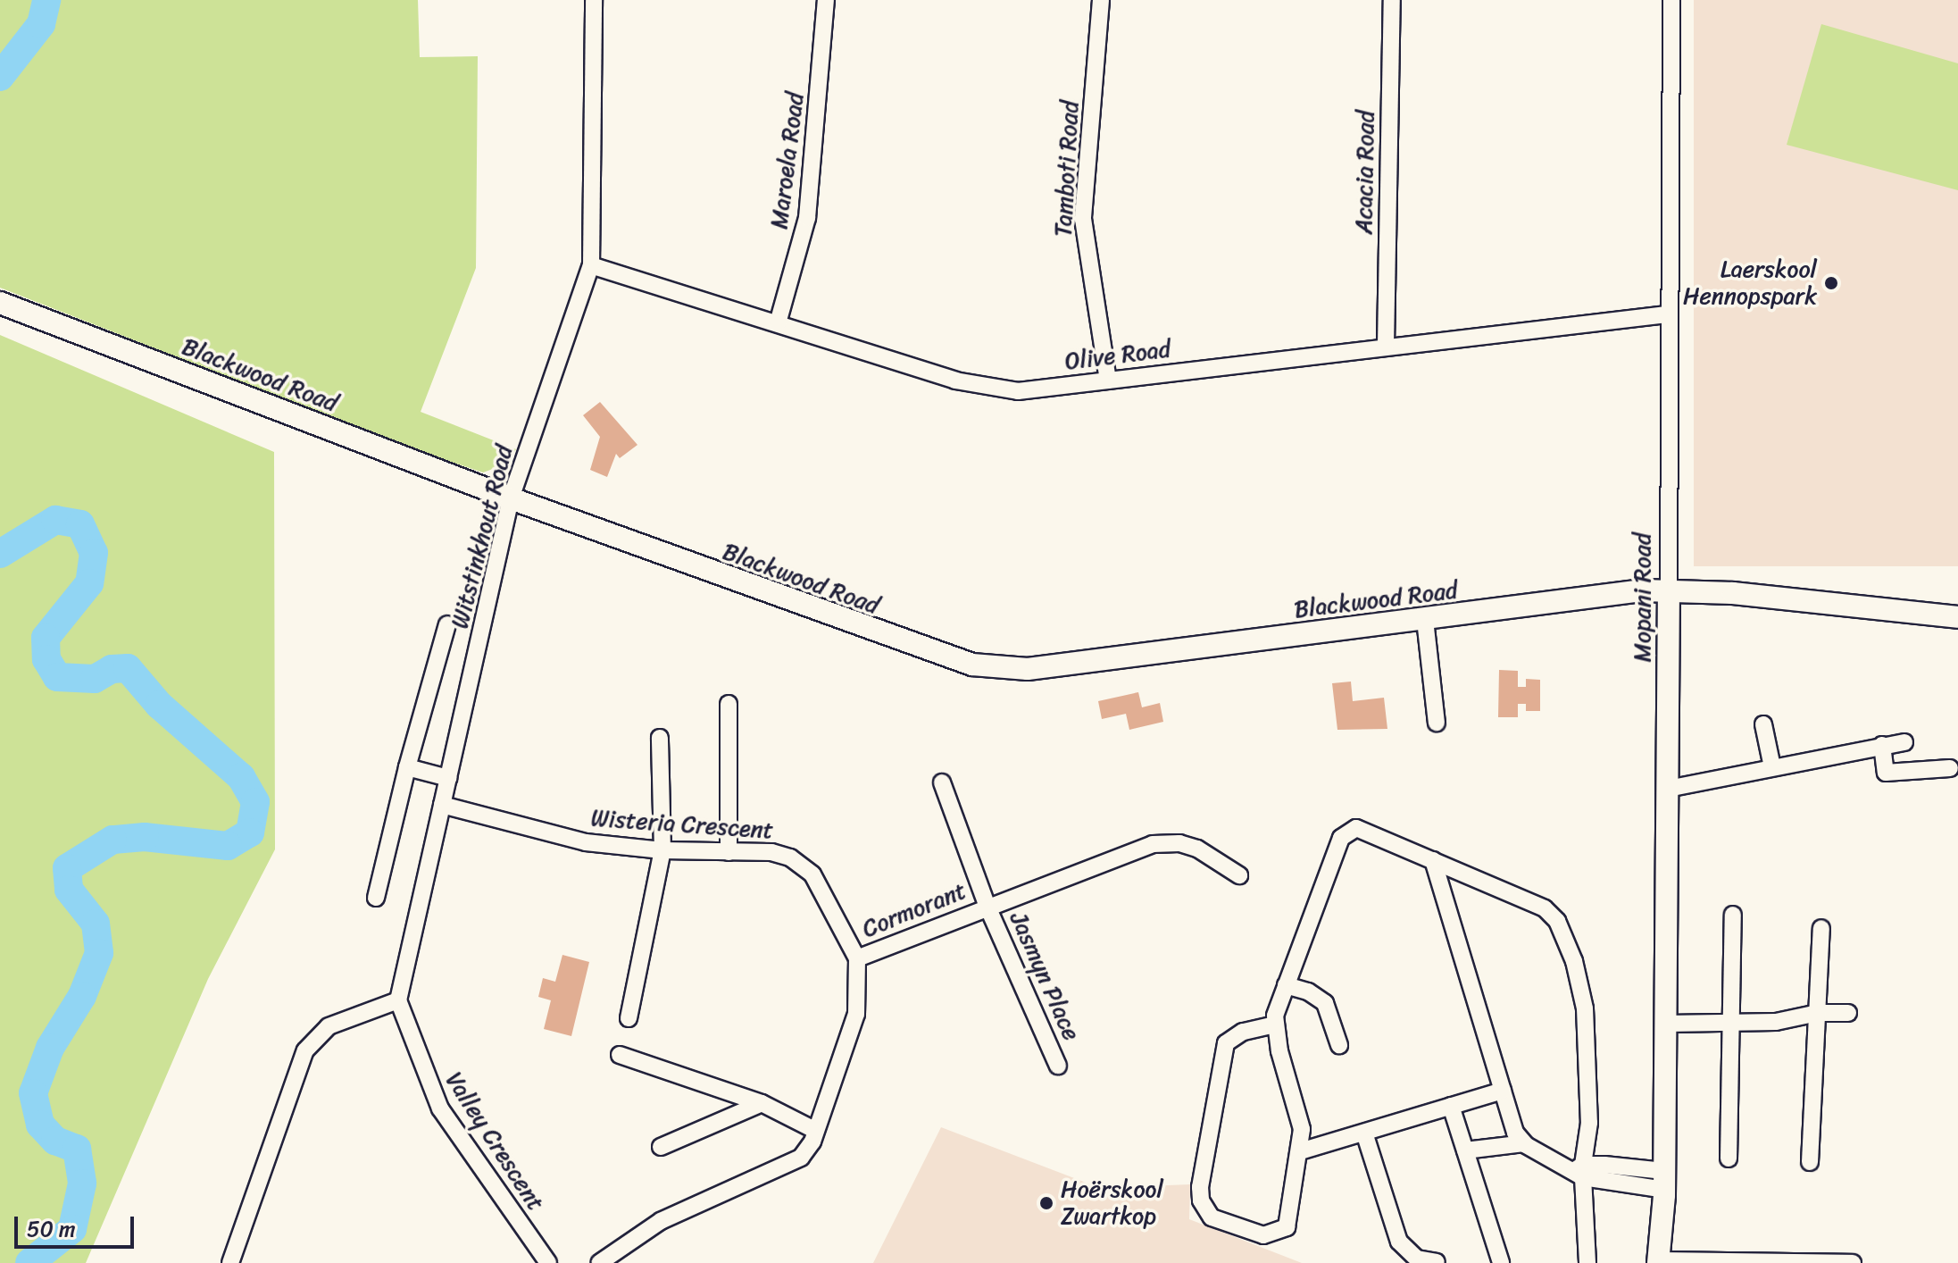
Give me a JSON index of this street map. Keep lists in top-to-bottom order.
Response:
{
  "streets": {
    "street": [
      "Maroela Road",
      "Tamboti Road",
      "Acacia Road",
      "Olive Road",
      "Blackwood Road",
      "Witstinkhout Road",
      "Mopani Road",
      "Wisteria Crescent",
      "Cormorant",
      "Jasmyn Place",
      "Valley Crescent"
    ]
  },
  "crossings": [
    ["Maroela Road", "Olive Road"],
    ["Tamboti Road", "Olive Road"],
    ["Acacia Road", "Olive Road"],
    ["Olive Road", "Witstinkhout Road"],
    ["Olive Road", "Mopani Road"],
    ["Blackwood Road", "Witstinkhout Road"],
    ["Blackwood Road", "Mopani Road"],
    ["Witstinkhout Road", "Wisteria Crescent"],
    ["Witstinkhout Road", "Valley Crescent"],
    ["Wisteria Crescent", "Cormorant"],
    ["Cormorant", "Jasmyn Place"]
  ],
  "places": ["Laerskool Hennopspark", "Hoërskool Zwartkop"],
  "scale_bar": "50 m"
}
